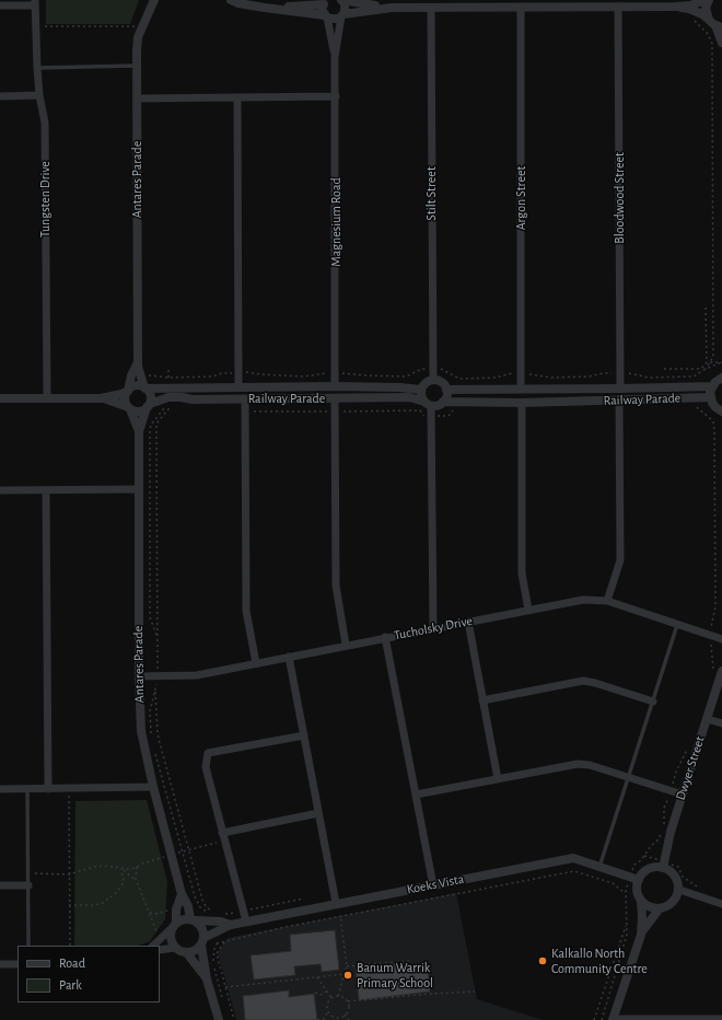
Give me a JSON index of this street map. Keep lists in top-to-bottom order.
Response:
{
  "streets": {
    "street": [
      "Antares Parade",
      "Stilt Street",
      "Argon Street",
      "Bloodwood Street",
      "Tungsten Drive",
      "Magnesium Road",
      "Railway Parade",
      "Tucholsky Drive",
      "Dwyer Street",
      "Koeks Vista"
    ]
  },
  "crossings": [
    ["Antares Parade", "Railway Parade"],
    ["Antares Parade", "Tucholsky Drive"],
    ["Antares Parade", "Koeks Vista"],
    ["Stilt Street", "Railway Parade"],
    ["Argon Street", "Railway Parade"],
    ["Bloodwood Street", "Railway Parade"],
    ["Magnesium Road", "Railway Parade"],
    ["Dwyer Street", "Koeks Vista"]
  ],
  "places": ["Kalkallo North Community Centre", "Banum Warrik Primary School"],
  "legend": ["Road", "Park"]
}
